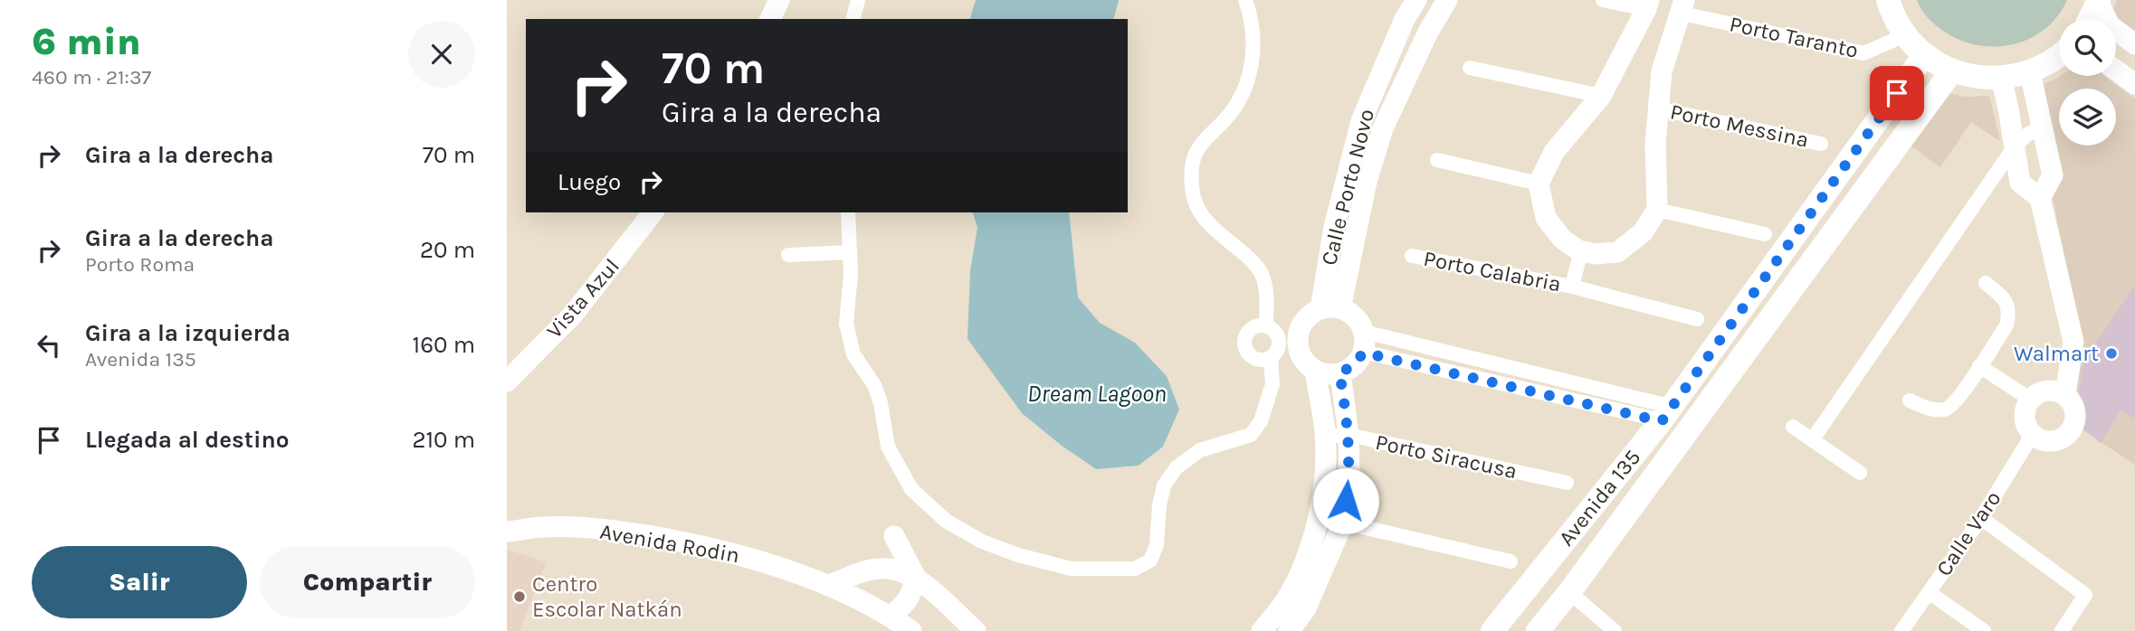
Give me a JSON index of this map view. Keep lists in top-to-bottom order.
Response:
{
  "streets": {
    "main road": ["Avenida 135"],
    "street": [
      "Porto Taranto",
      "Porto Messina",
      "Calle Porto Novo",
      "Porto Calabria",
      "Vista Azul",
      "Porto Siracusa",
      "Calle Varo",
      "Avenida Rodin"
    ]
  },
  "water": ["Dream Lagoon"],
  "places": ["Walmart", "Centro Escolar Natkán"],
  "page": {
    "heading": ["6 min", "460 m · 21:37"],
    "turn": ["70 m", "Gira a la derecha"],
    "list": [
      {
        "name": "Gira a la derecha",
        "value": "70 m"
      },
      {
        "name": "Gira a la derecha",
        "note": "Porto Roma",
        "value": "20 m"
      },
      {
        "name": "Gira a la izquierda",
        "note": "Avenida 135",
        "value": "160 m"
      },
      {
        "name": "Llegada al destino",
        "value": "210 m"
      }
    ],
    "then": "Luego",
    "buttons": ["Salir", "Compartir"]
  }
}
